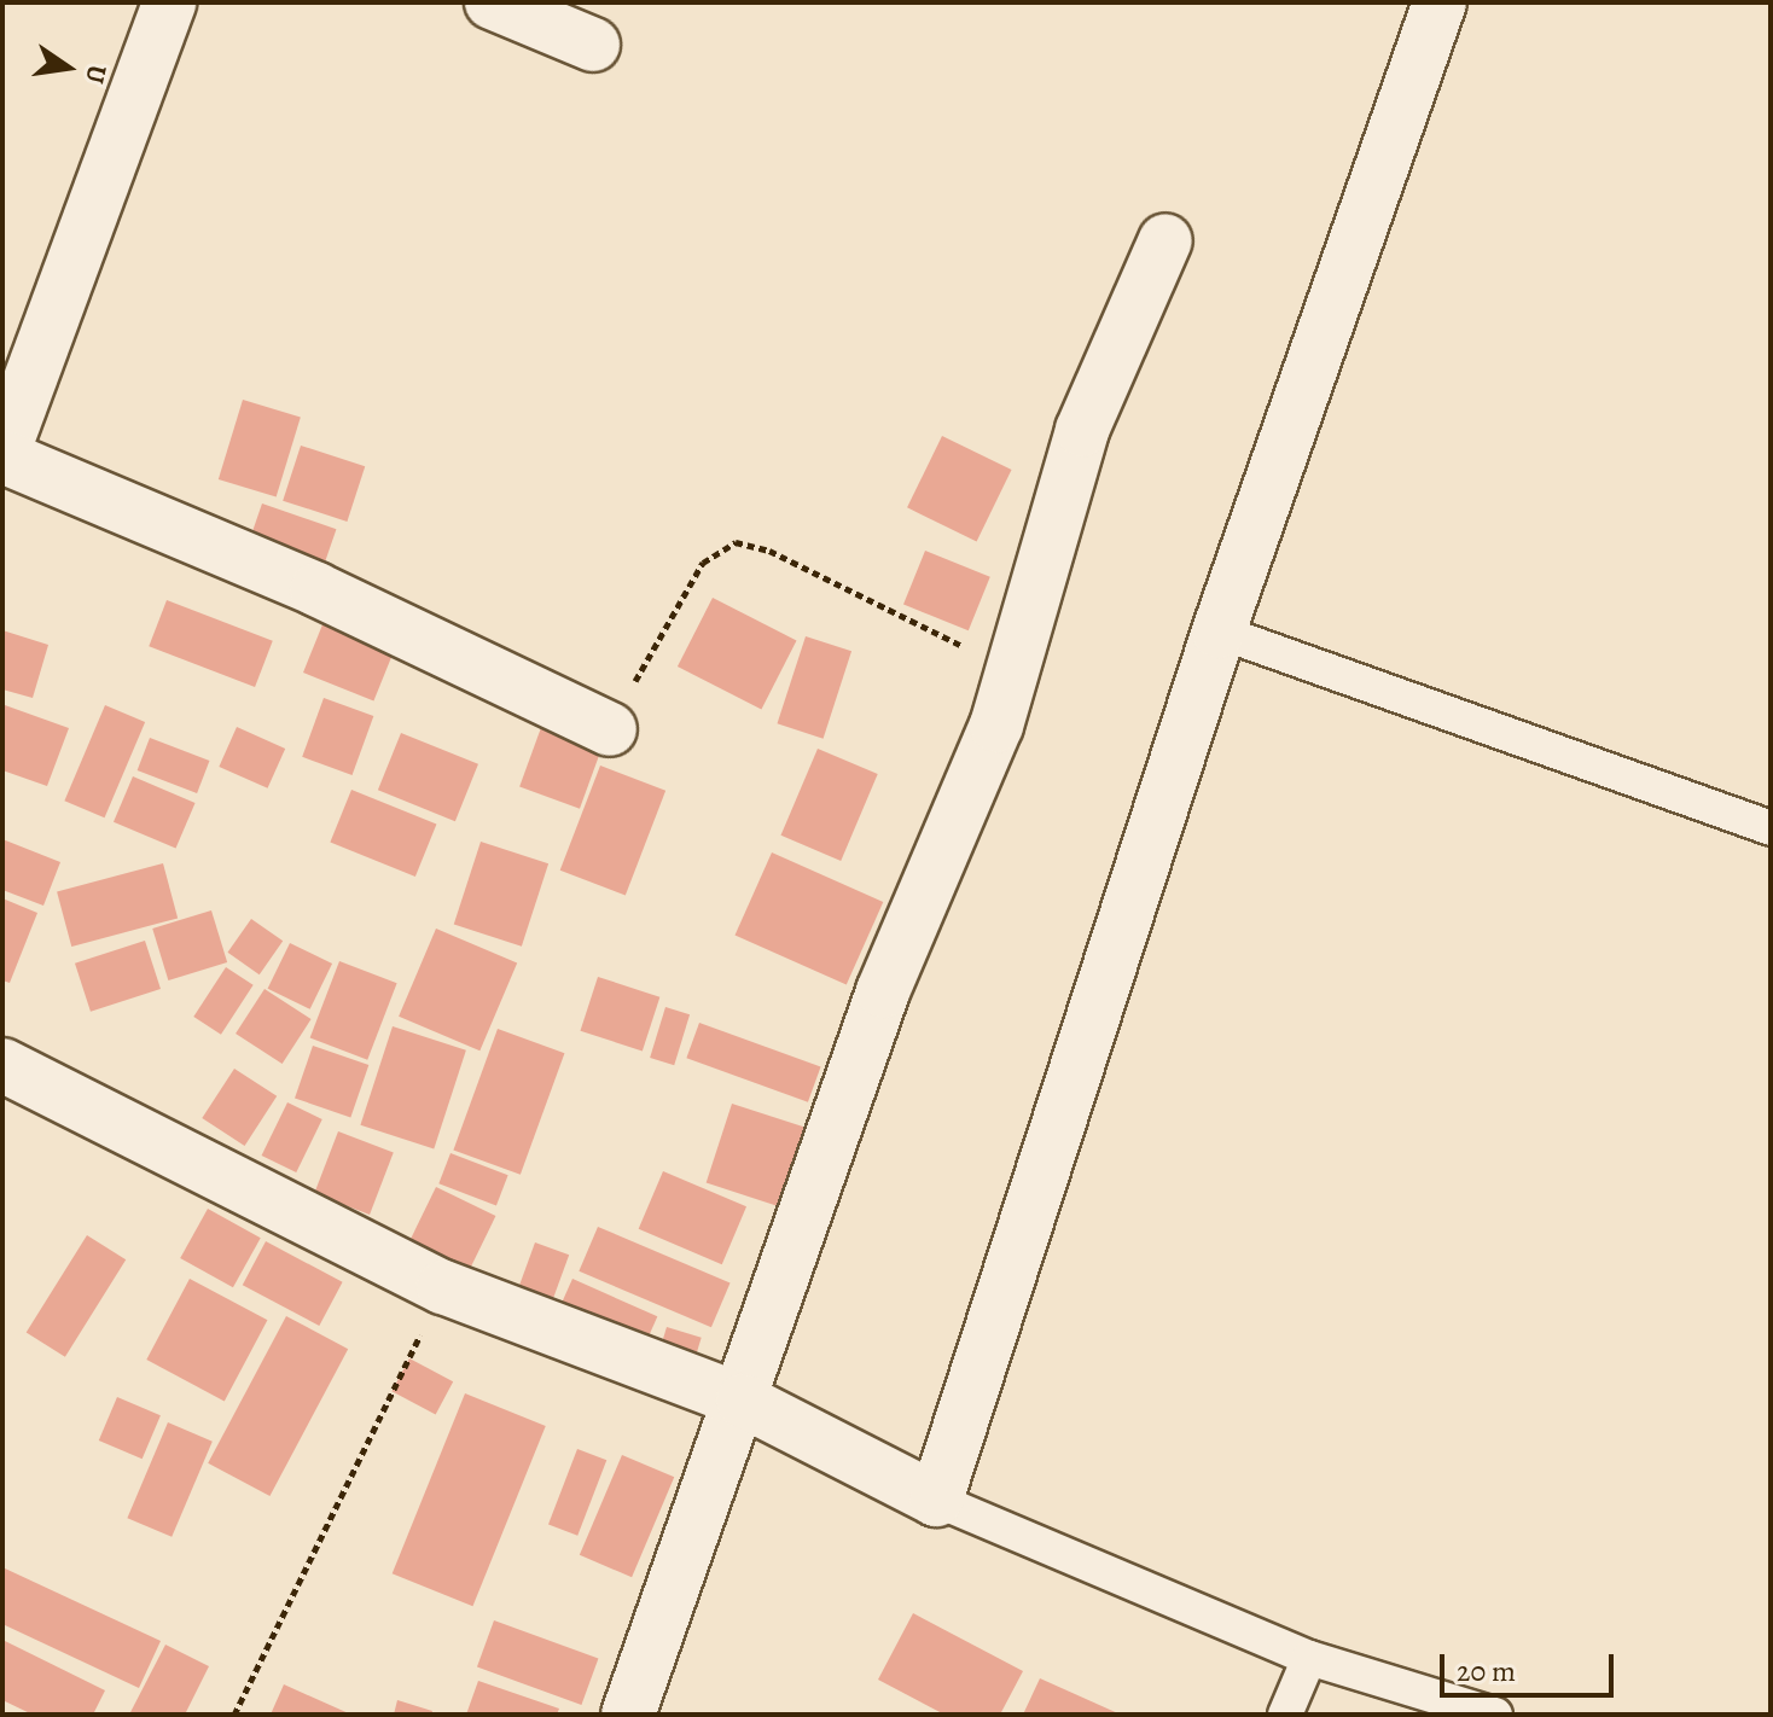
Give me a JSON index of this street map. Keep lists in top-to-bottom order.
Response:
{
  "scale_bar": "20 m",
  "north": "right"
}
